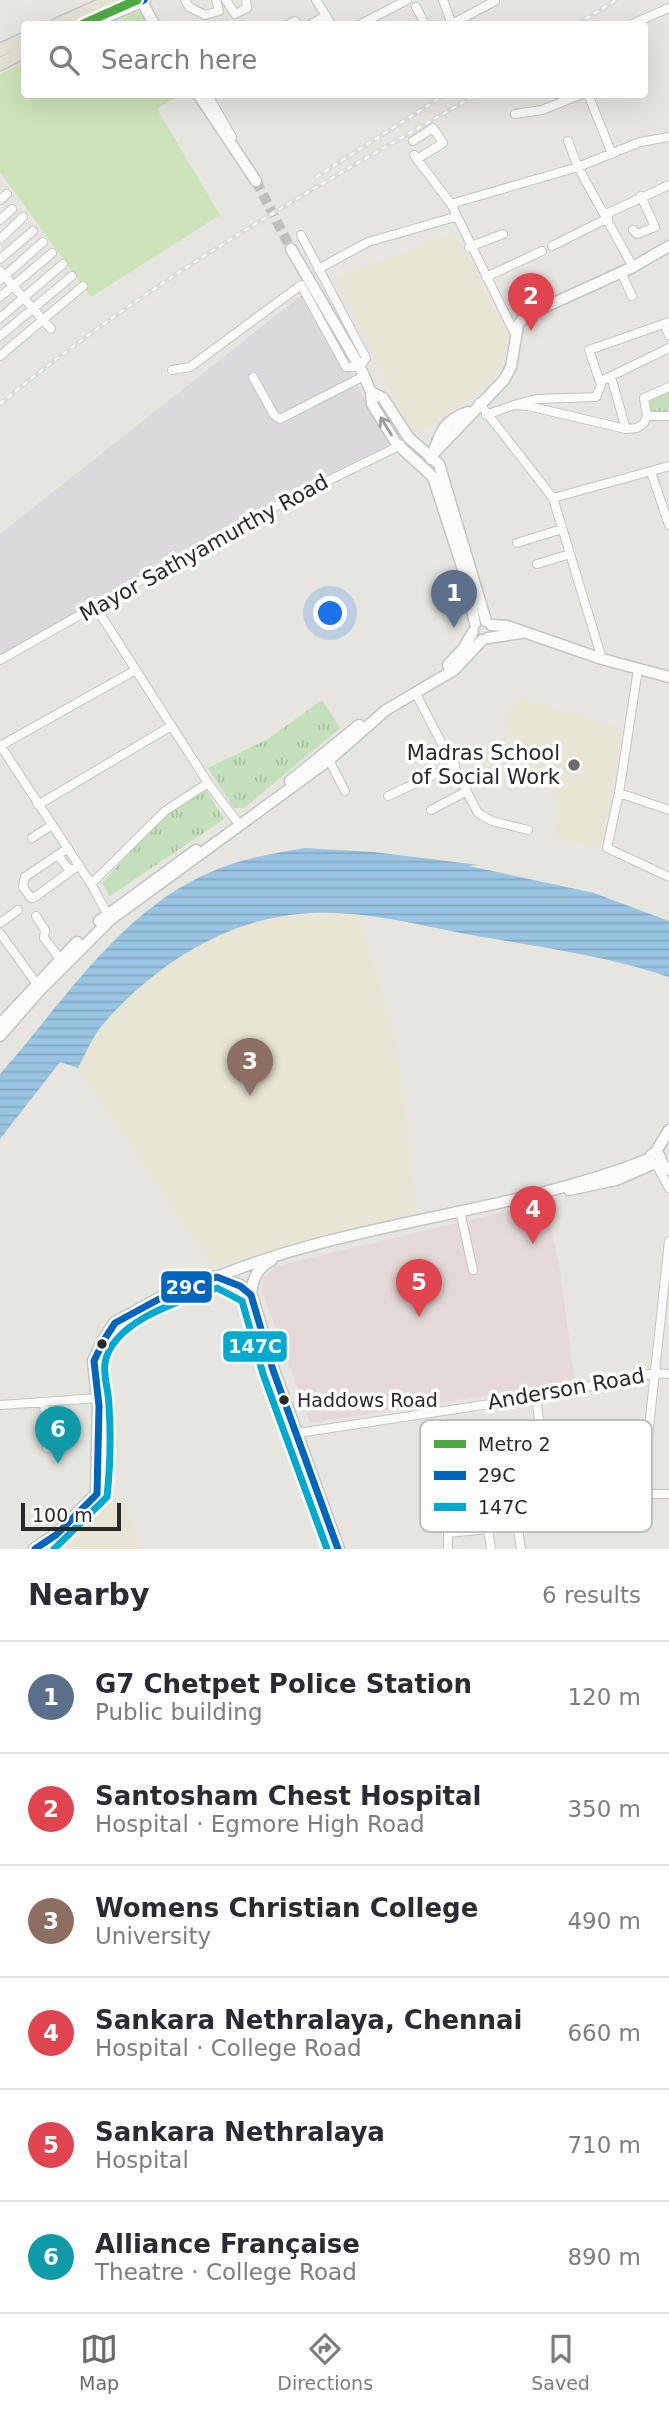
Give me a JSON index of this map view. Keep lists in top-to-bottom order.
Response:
{
  "streets": {
    "street": ["Mayor Sathyamurthy Road", "Anderson Road"]
  },
  "places": ["Madras School of Social Work", "Haddows Road"],
  "lines": ["metro line 2", "transit line 29C", "transit line 147C"],
  "legend": ["Metro 2", "29C", "147C"],
  "scale_bar": "100 m",
  "page": {
    "search": "Search here",
    "pins": [
      "2",
      "1",
      "3",
      "4",
      "5",
      "6"
    ],
    "scale": "100 m",
    "heading": ["Nearby", "6 results"],
    "list": [
      {
        "mark": "1",
        "name": "G7 Chetpet Police Station",
        "note": "Public building",
        "value": "120 m"
      },
      {
        "mark": "2",
        "name": "Santosham Chest Hospital",
        "note": "Hospital · Egmore High Road",
        "value": "350 m"
      },
      {
        "mark": "3",
        "name": "Womens Christian College",
        "note": "University",
        "value": "490 m"
      },
      {
        "mark": "4",
        "name": "Sankara Nethralaya, Chennai",
        "note": "Hospital · College Road",
        "value": "660 m"
      },
      {
        "mark": "5",
        "name": "Sankara Nethralaya",
        "note": "Hospital",
        "value": "710 m"
      },
      {
        "mark": "6",
        "name": "Alliance Française",
        "note": "Theatre · College Road",
        "value": "890 m"
      }
    ],
    "nav": ["Map", "Directions", "Saved"]
  }
}
